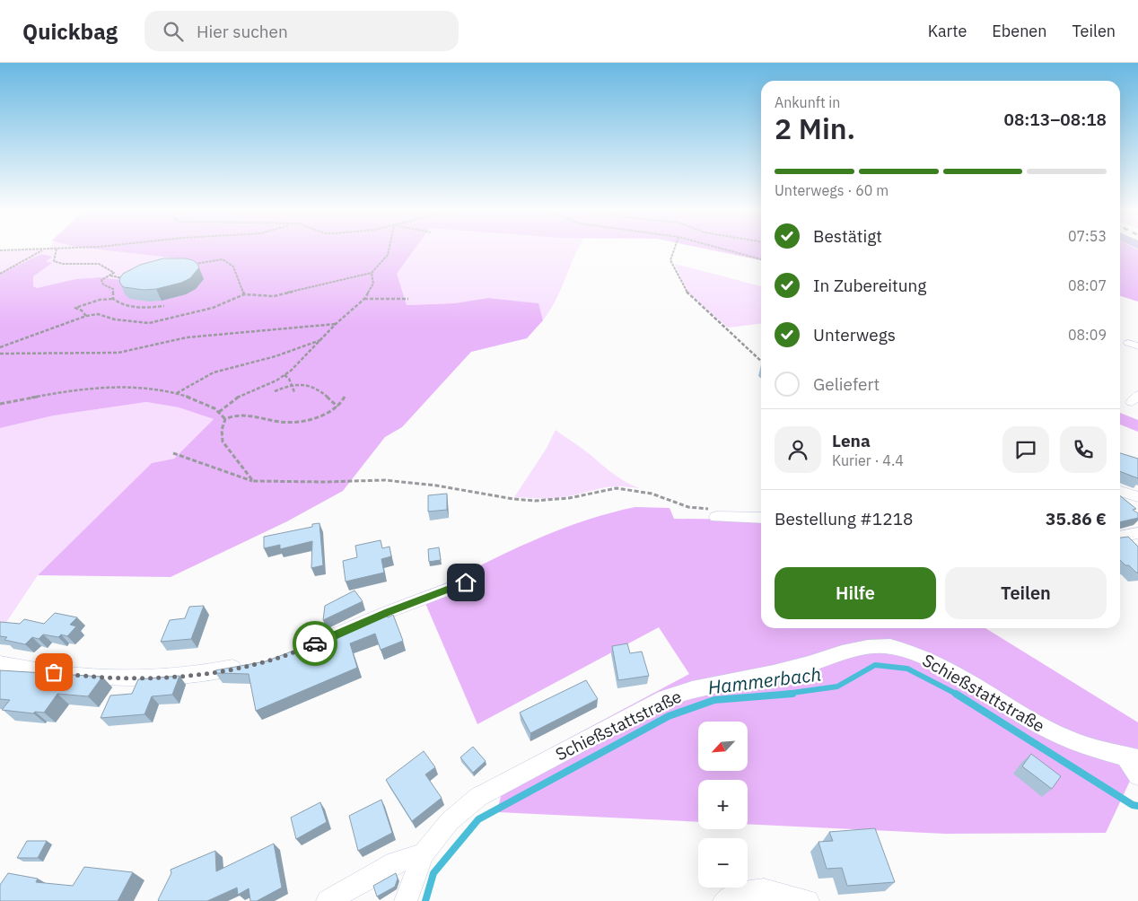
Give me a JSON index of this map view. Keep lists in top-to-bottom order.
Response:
{
  "streets": {
    "street": ["Schießstattstraße"]
  },
  "water": ["Hammerbach"],
  "north": "bottom left",
  "page": {
    "header": "Quickbag",
    "search": "Hier suchen",
    "nav": ["Karte", "Ebenen", "Teilen"],
    "heading": ["2 Min.", "Ankunft in", "08:13–08:18"],
    "panel": [
      "Lena",
      "Kurier · 4.4",
      "Bestellung #1218",
      "35.86 €"
    ],
    "bar": "Unterwegs · 60 m",
    "list": [
      ["Bestätigt", "07:53"],
      ["In Zubereitung", "08:07"],
      ["Unterwegs", "08:09"],
      "Geliefert"
    ],
    "buttons": ["Hilfe", "Teilen"],
    "map_buttons": ["+", "−"]
  }
}
